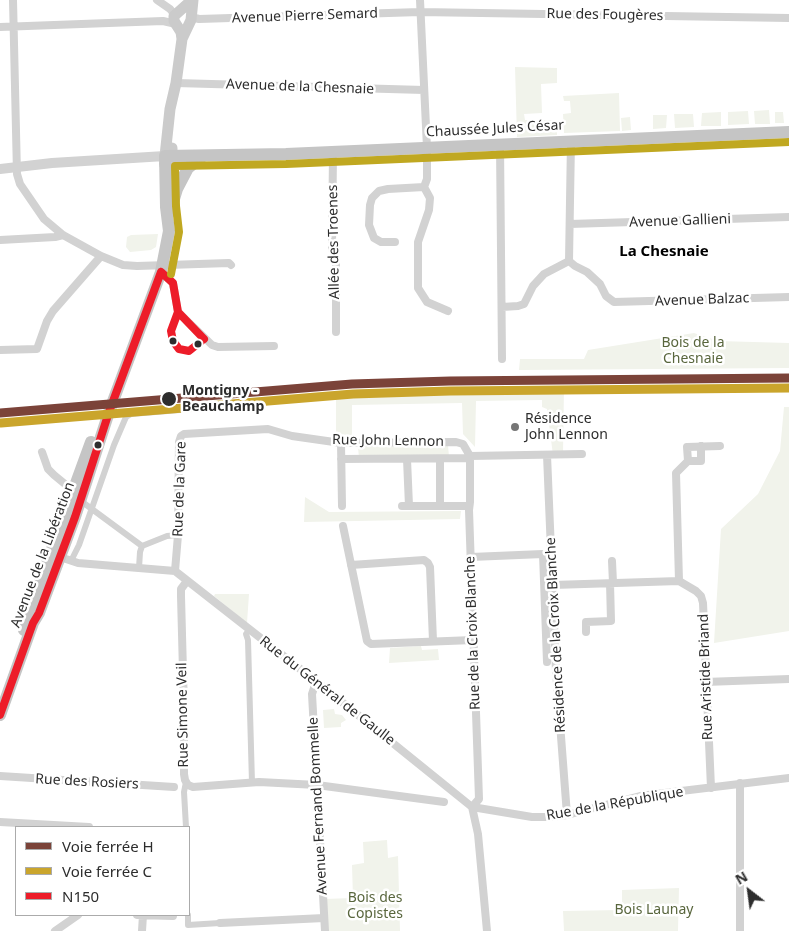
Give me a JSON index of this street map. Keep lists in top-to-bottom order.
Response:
{
  "streets": {
    "main road": ["Chaussée Jules César", "Avenue de la Libération"],
    "street": [
      "Rue des Fougères",
      "Avenue Pierre Semard",
      "Avenue de la Chesnaie",
      "Avenue Gallieni",
      "Allée des Troenes",
      "Avenue Balzac",
      "Rue John Lennon",
      "Rue de la Gare",
      "Rue de la Croix Blanche",
      "Résidence de la Croix Blanche",
      "Rue Aristide Briand",
      "Rue du Général de Gaulle",
      "Rue Simone Veil",
      "Rue des Rosiers",
      "Rue de la République",
      "Avenue Fernand Bommelle"
    ]
  },
  "crossings": [
    ["Rue des Fougères", "Avenue Pierre Semard"],
    ["Chaussée Jules César", "Allée des Troenes"],
    ["Rue John Lennon", "Rue de la Gare"],
    ["Rue John Lennon", "Rue de la Croix Blanche"],
    ["Rue de la Gare", "Rue du Général de Gaulle"],
    ["Rue de la Croix Blanche", "Rue du Général de Gaulle"],
    ["Rue de la Croix Blanche", "Rue de la République"],
    ["Résidence de la Croix Blanche", "Rue de la République"],
    ["Rue Aristide Briand", "Rue de la République"],
    ["Rue du Général de Gaulle", "Rue Simone Veil"],
    ["Rue du Général de Gaulle", "Rue de la République"],
    ["Rue du Général de Gaulle", "Avenue Fernand Bommelle"],
    ["Rue Simone Veil", "Avenue Fernand Bommelle"]
  ],
  "districts": ["La Chesnaie"],
  "parks": ["Bois de la Chesnaie", "Bois des Copistes", "Bois Launay"],
  "places": ["Montigny - Beauchamp", "Résidence John Lennon"],
  "lines": ["transit line N150", "rail line H", "rail line C"],
  "legend": ["Voie ferrée H", "Voie ferrée C", "N150"],
  "north": "top left"
}
